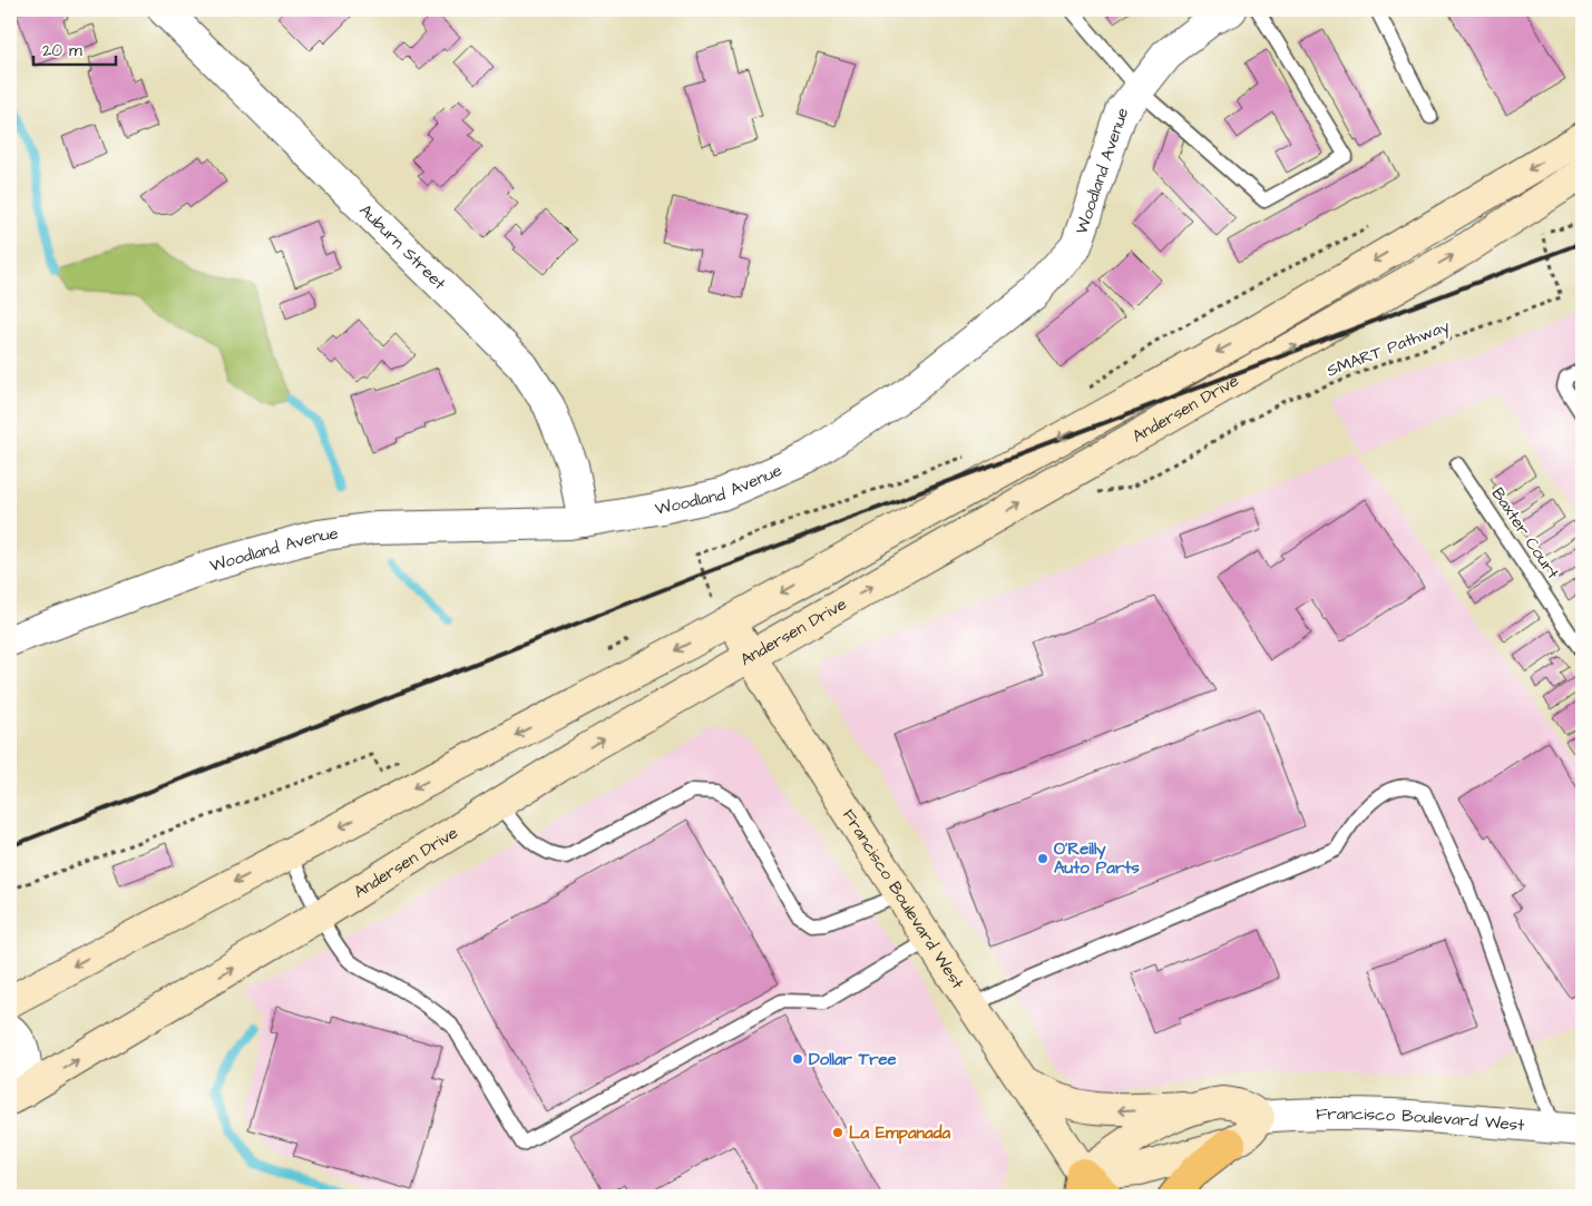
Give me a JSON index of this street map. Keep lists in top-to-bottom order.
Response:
{
  "streets": {
    "main road": ["Andersen Drive", "Francisco Boulevard West"],
    "street": ["Woodland Avenue", "Auburn Street"],
    "lane": ["Baxter Court"],
    "path": ["SMART Pathway"]
  },
  "crossings": [
    ["Woodland Avenue", "Auburn Street"],
    ["Andersen Drive", "Francisco Boulevard West"]
  ],
  "places": ["O'Reilly Auto Parts", "Dollar Tree", "La Empanada"],
  "scale_bar": "20 m"
}
